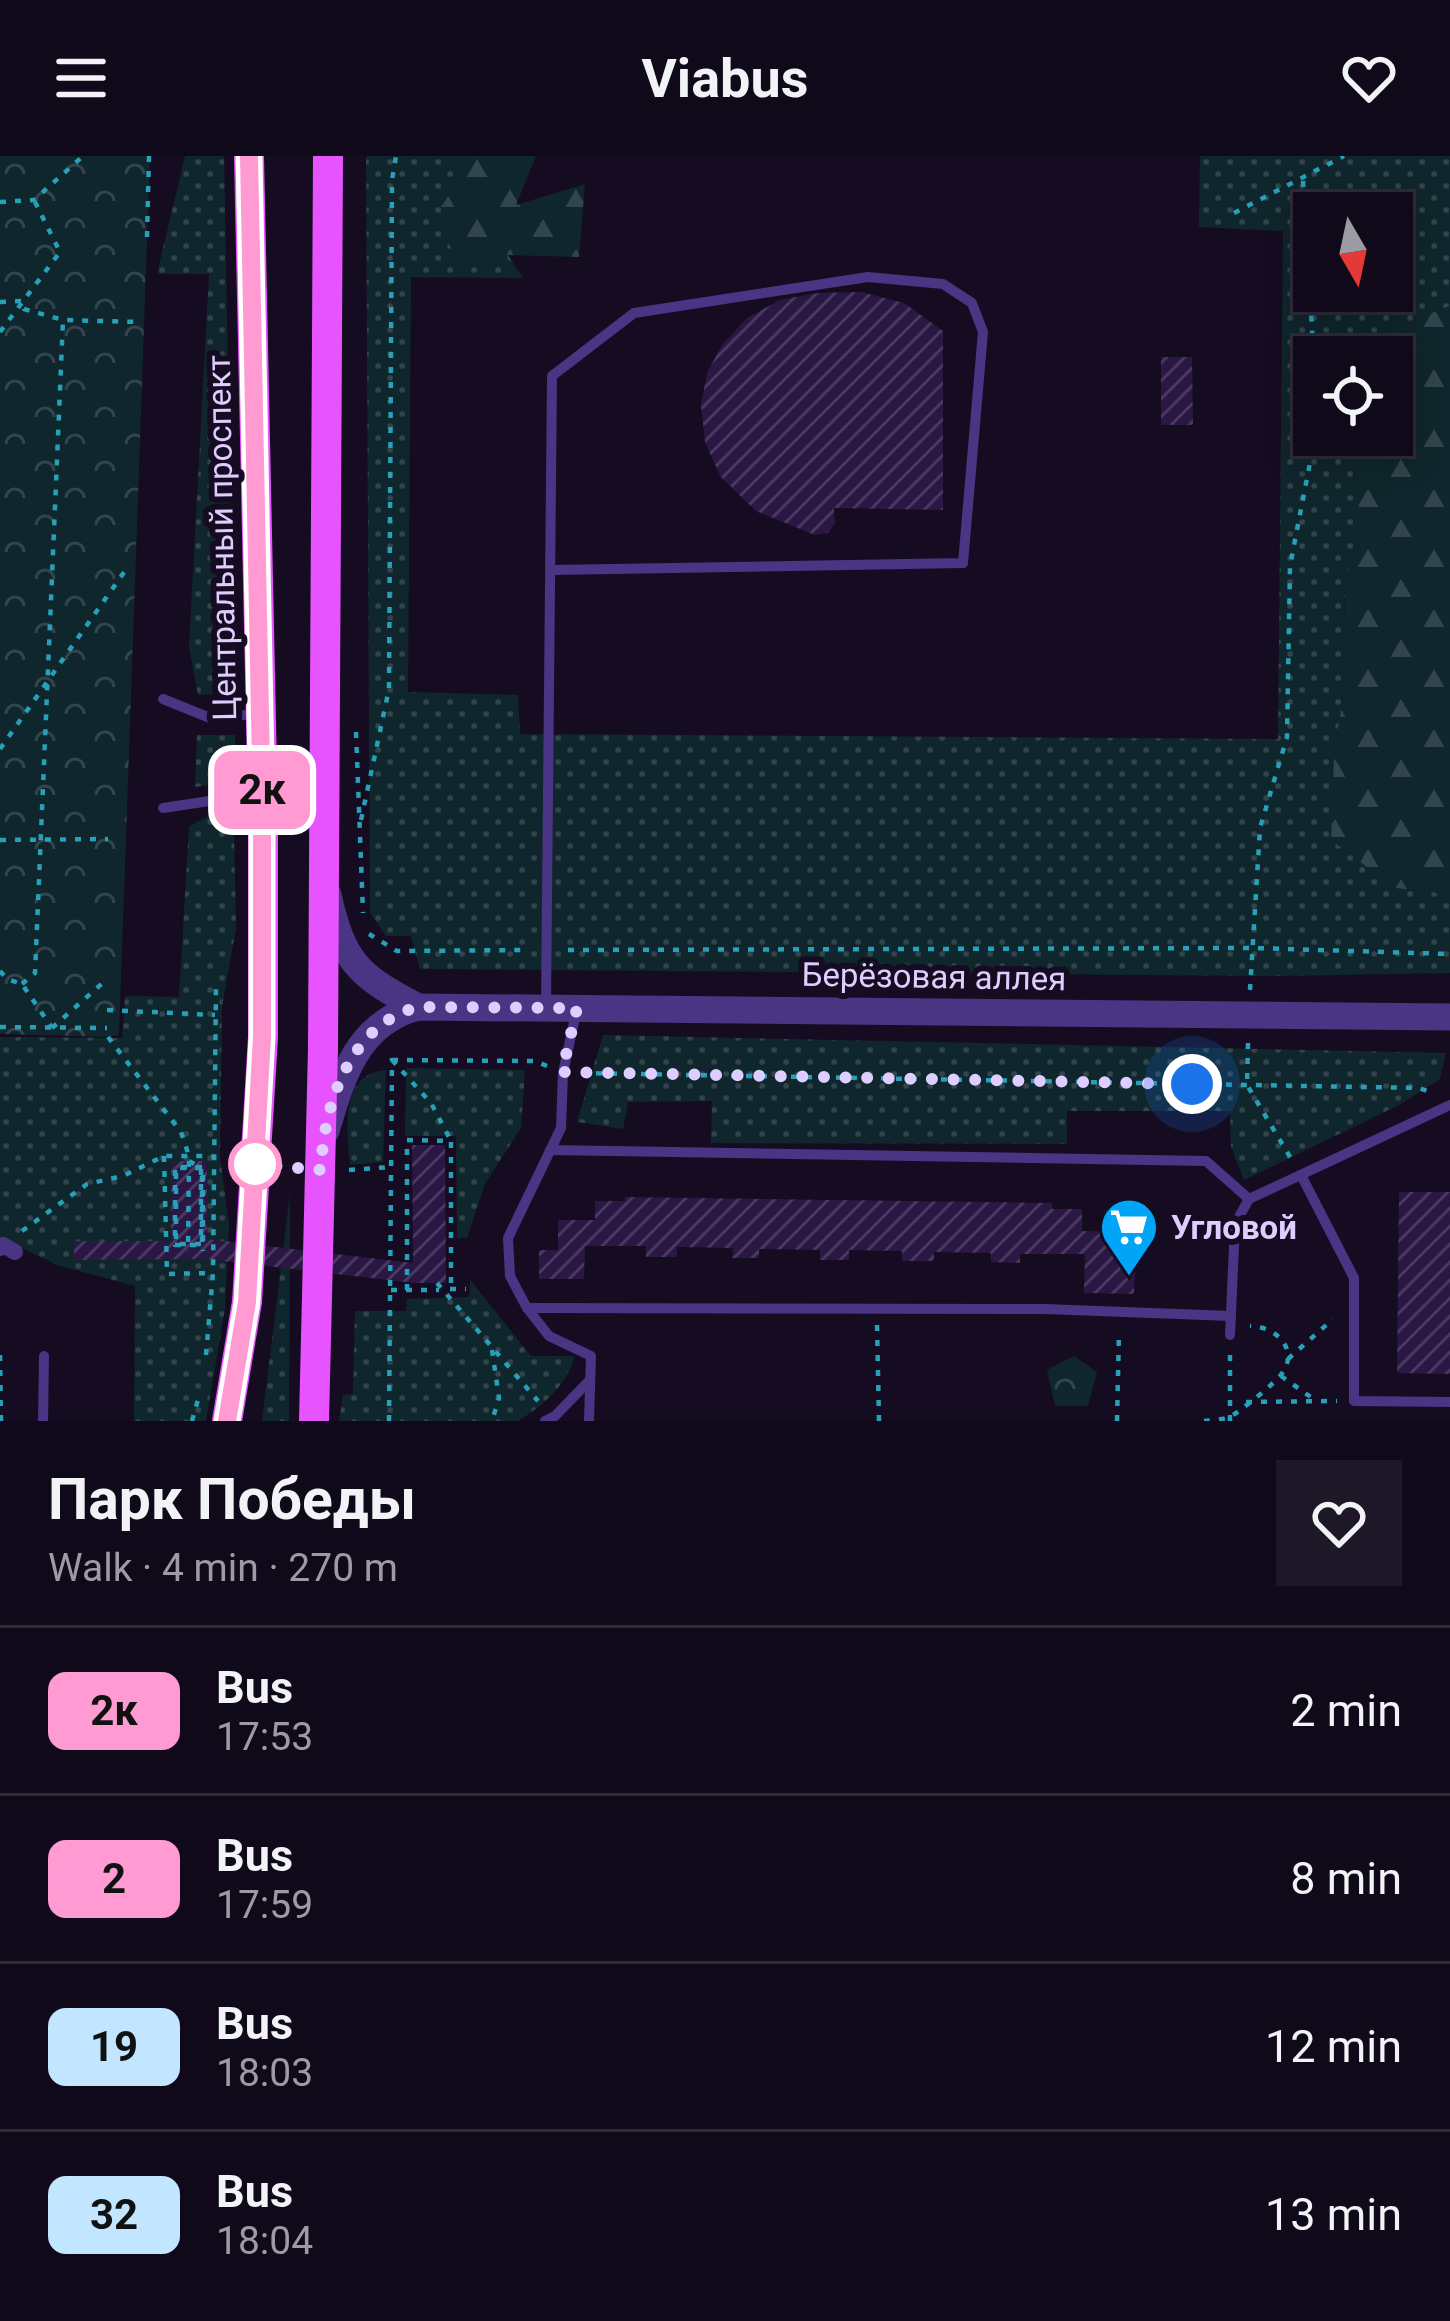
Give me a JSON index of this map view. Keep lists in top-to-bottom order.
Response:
{
  "streets": {
    "main road": ["Центральный проспект"],
    "street": ["Берёзовая аллея"]
  },
  "places": {
    "supermarket": ["Угловой"]
  },
  "lines": ["bus line 2к"],
  "north": "bottom",
  "page": {
    "header": "Viabus",
    "on_map": "2к",
    "heading": ["Парк Победы", "Walk · 4 min · 270 m"],
    "list": [
      {
        "mark": "2к",
        "name": "Bus",
        "note": "17:53",
        "value": "2 min"
      },
      {
        "mark": "2",
        "name": "Bus",
        "note": "17:59",
        "value": "8 min"
      },
      {
        "mark": "19",
        "name": "Bus",
        "note": "18:03",
        "value": "12 min"
      },
      {
        "mark": "32",
        "name": "Bus",
        "note": "18:04",
        "value": "13 min"
      }
    ]
  }
}
